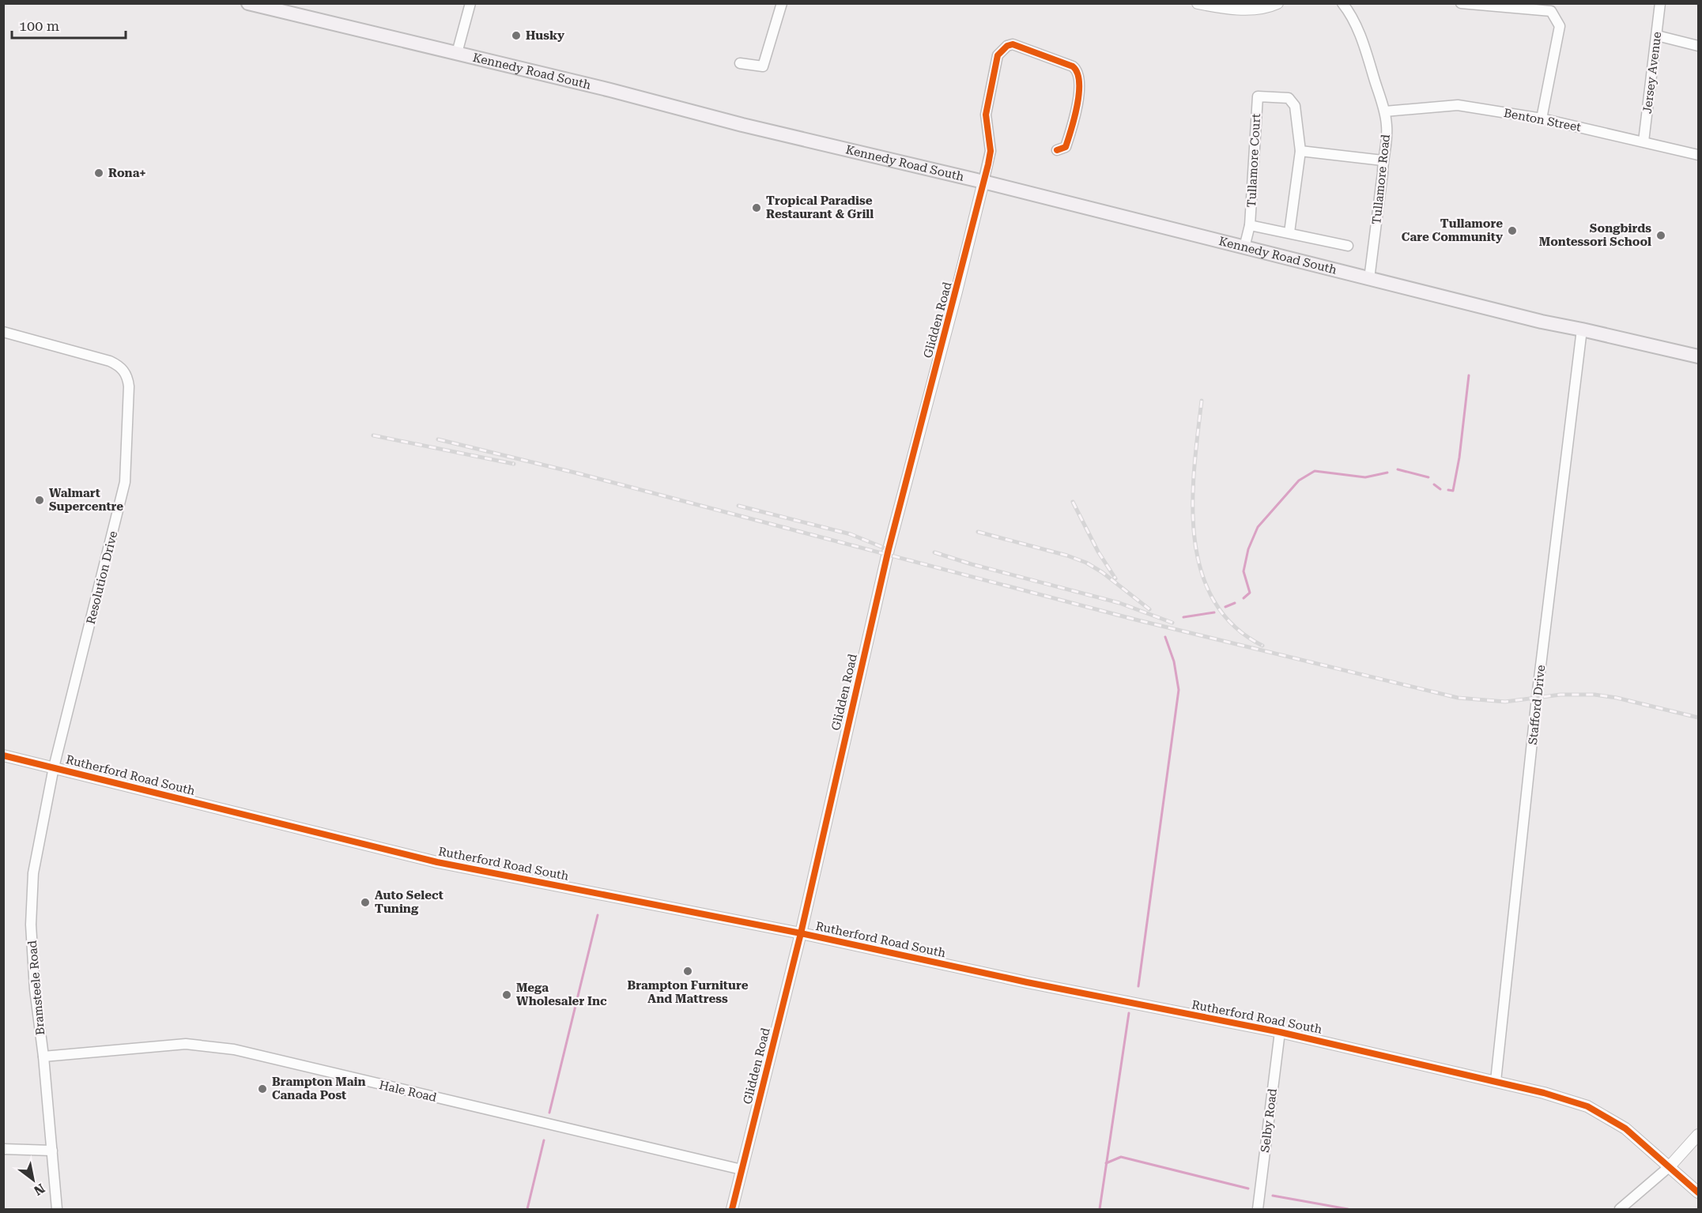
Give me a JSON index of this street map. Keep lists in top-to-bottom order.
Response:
{
  "streets": {
    "main road": ["Kennedy Road South"],
    "street": [
      "Jersey Avenue",
      "Benton Street",
      "Tullamore Court",
      "Tullamore Road",
      "Glidden Road",
      "Resolution Drive",
      "Stafford Drive",
      "Rutherford Road South",
      "Bramsteele Road",
      "Hale Road",
      "Selby Road"
    ]
  },
  "crossings": [
    ["Kennedy Road South", "Tullamore Court"],
    ["Kennedy Road South", "Tullamore Road"],
    ["Kennedy Road South", "Glidden Road"],
    ["Kennedy Road South", "Stafford Drive"],
    ["Jersey Avenue", "Benton Street"],
    ["Benton Street", "Tullamore Road"],
    ["Glidden Road", "Rutherford Road South"],
    ["Glidden Road", "Hale Road"],
    ["Resolution Drive", "Rutherford Road South"],
    ["Resolution Drive", "Bramsteele Road"],
    ["Stafford Drive", "Rutherford Road South"],
    ["Rutherford Road South", "Bramsteele Road"],
    ["Rutherford Road South", "Selby Road"],
    ["Bramsteele Road", "Hale Road"]
  ],
  "places": [
    "Husky",
    "Rona+",
    "Tropical Paradise Restaurant & Grill",
    "Tullamore Care Community",
    "Songbirds Montessori School",
    "Walmart Supercentre",
    "Auto Select Tuning",
    "Brampton Furniture And Mattress",
    "Mega Wholesaler Inc",
    "Brampton Main Canada Post"
  ],
  "scale_bar": "100 m",
  "north": "bottom right"
}
